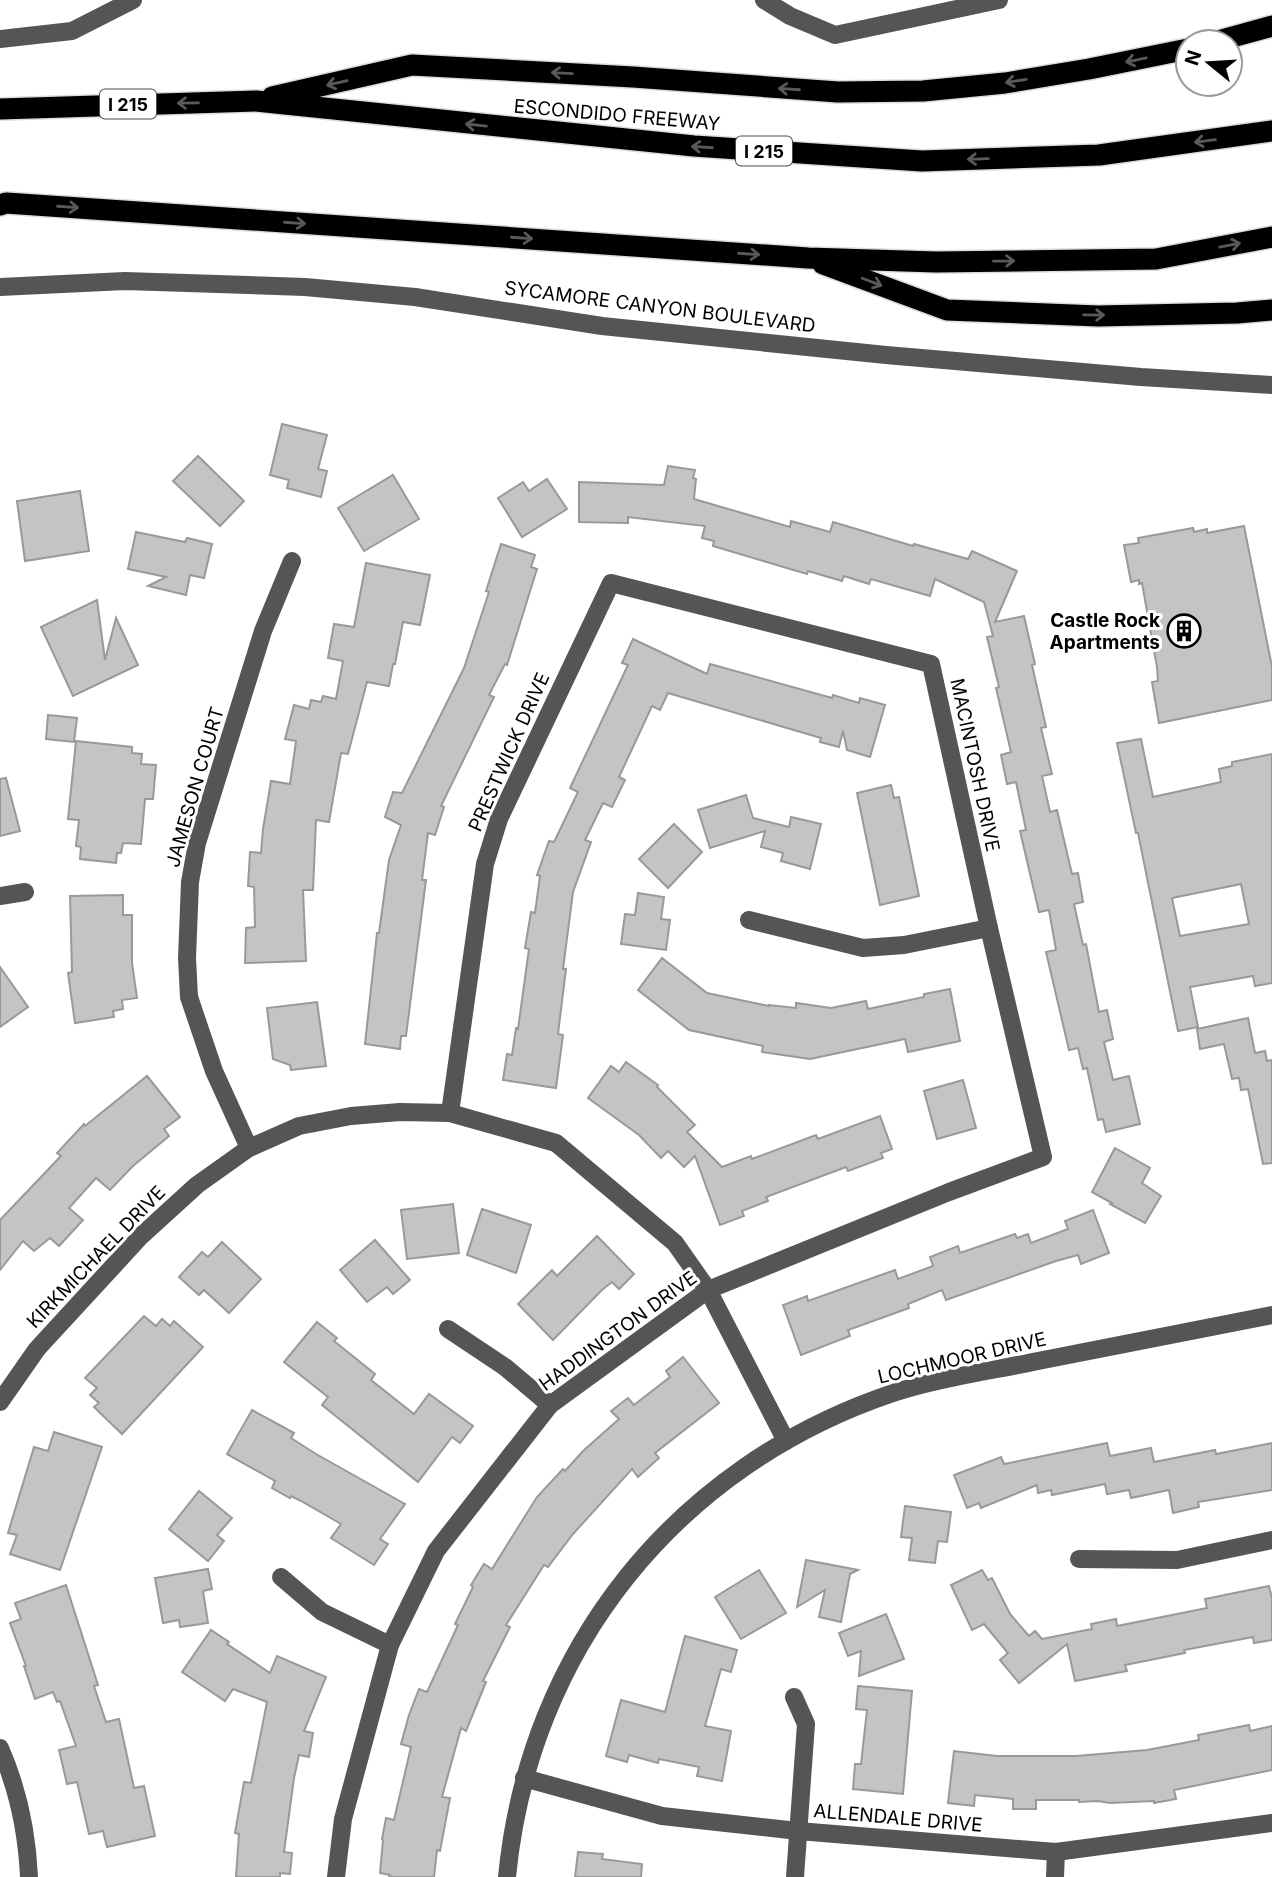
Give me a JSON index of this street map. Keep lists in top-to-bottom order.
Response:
{
  "streets": {
    "highway": ["I 215", "ESCONDIDO FREEWAY"],
    "street": [
      "SYCAMORE CANYON BOULEVARD",
      "PRESTWICK DRIVE",
      "MACINTOSH DRIVE",
      "JAMESON COURT",
      "KIRKMICHAEL DRIVE",
      "HADDINGTON DRIVE",
      "LOCHMOOR DRIVE",
      "ALLENDALE DRIVE"
    ]
  },
  "crossings": [
    ["PRESTWICK DRIVE", "MACINTOSH DRIVE"],
    ["PRESTWICK DRIVE", "KIRKMICHAEL DRIVE"],
    ["MACINTOSH DRIVE", "HADDINGTON DRIVE"],
    ["JAMESON COURT", "KIRKMICHAEL DRIVE"],
    ["KIRKMICHAEL DRIVE", "HADDINGTON DRIVE"],
    ["KIRKMICHAEL DRIVE", "LOCHMOOR DRIVE"],
    ["LOCHMOOR DRIVE", "ALLENDALE DRIVE"]
  ],
  "places": {
    "building": ["Castle Rock Apartments"]
  },
  "north": "left"
}
